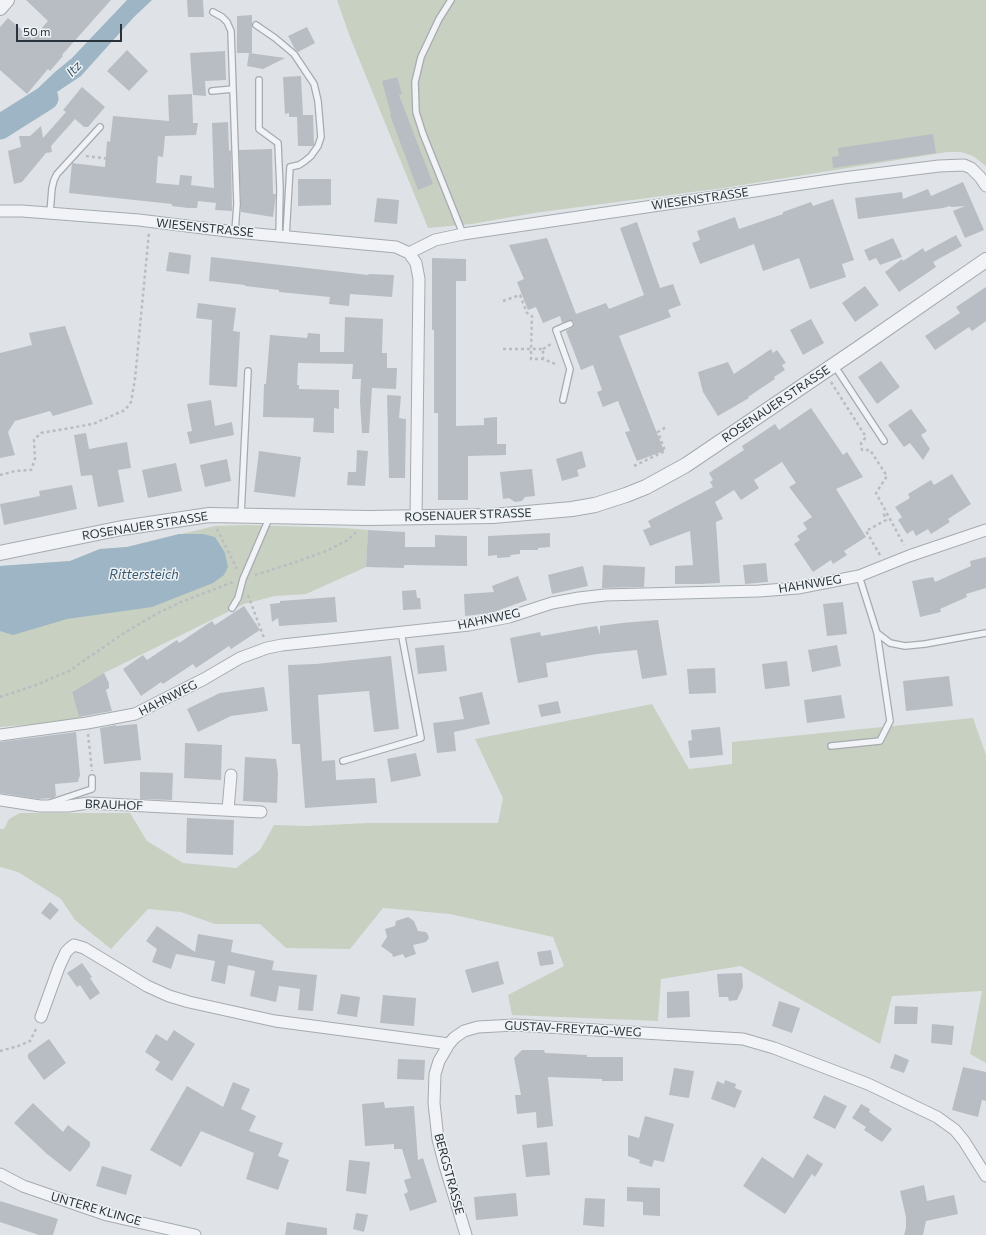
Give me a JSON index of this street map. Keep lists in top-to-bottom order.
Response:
{
  "streets": {
    "street": [
      "WIESENSTRASSE",
      "ROSENAUER STRASSE",
      "HAHNWEG",
      "BRAUHOF",
      "GUSTAV-FREYTAG-WEG",
      "BERGSTRASSE",
      "UNTERE KLINGE"
    ]
  },
  "crossings": [
    ["GUSTAV-FREYTAG-WEG", "BERGSTRASSE"]
  ],
  "water": ["Itz", "Rittersteich"],
  "scale_bar": "50 m"
}
